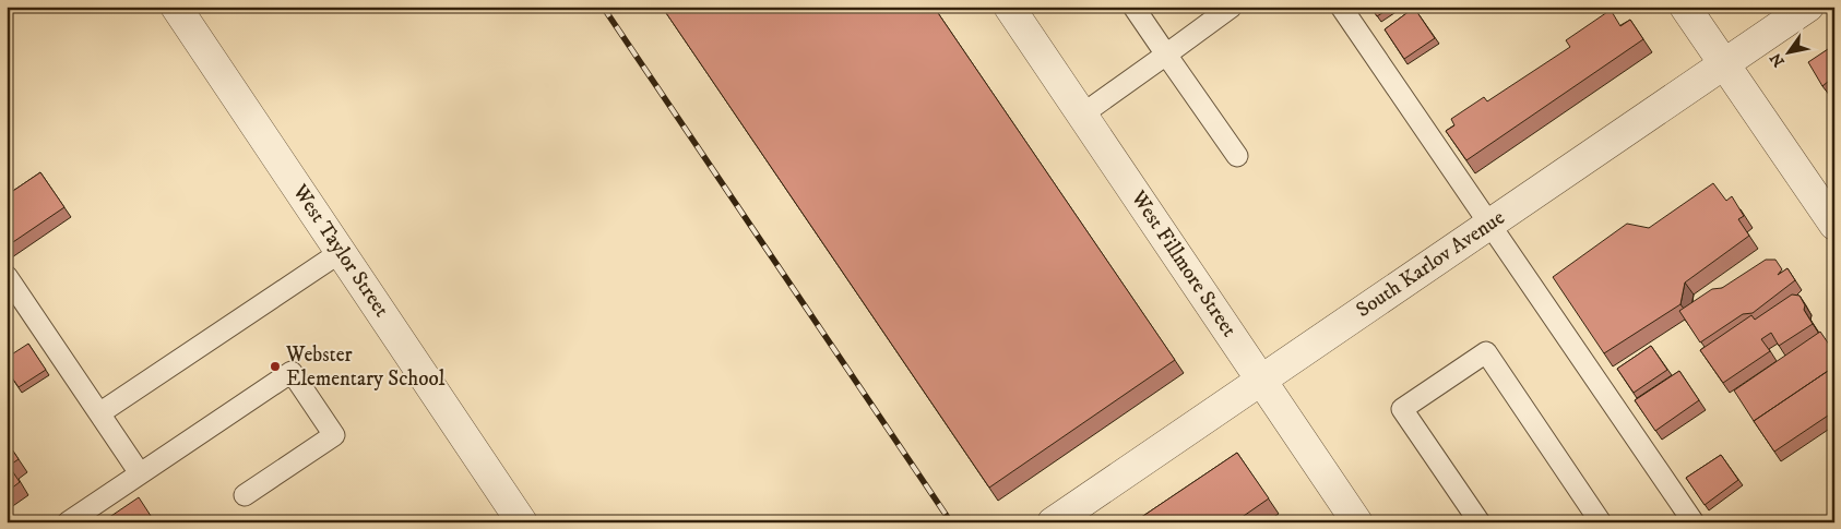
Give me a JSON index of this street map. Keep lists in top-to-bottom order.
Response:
{
  "streets": {
    "street": ["West Taylor Street", "West Fillmore Street", "South Karlov Avenue"]
  },
  "crossings": [
    ["West Fillmore Street", "South Karlov Avenue"]
  ],
  "places": ["Webster Elementary School"],
  "north": "bottom left"
}
